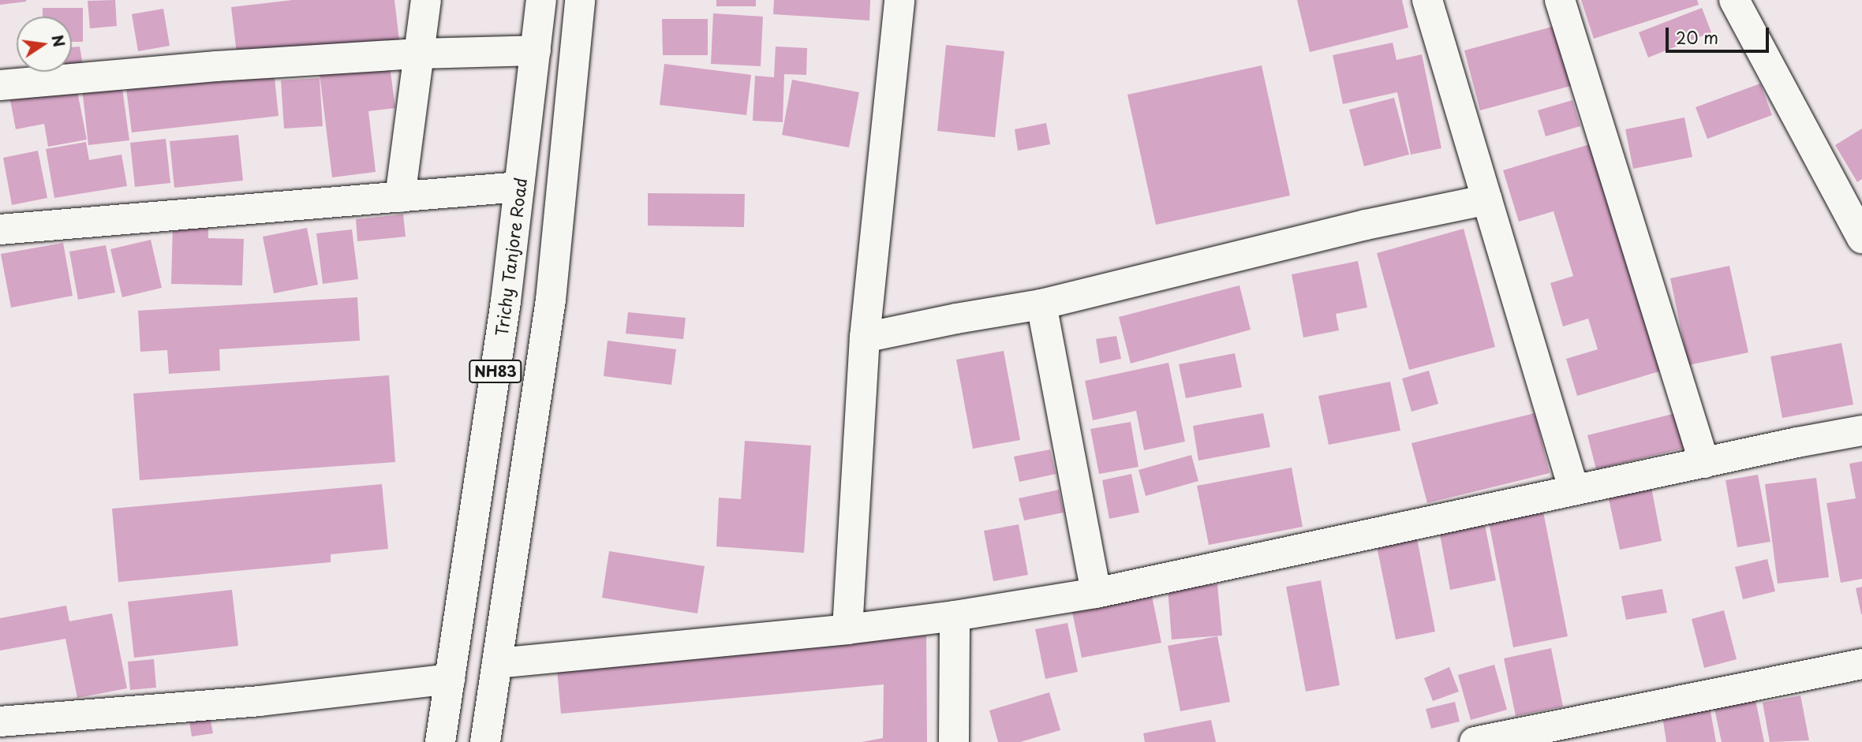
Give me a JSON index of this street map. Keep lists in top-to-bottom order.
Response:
{
  "streets": {
    "main road": ["Trichy Tanjore Road", "NH83"]
  },
  "scale_bar": "20 m",
  "north": "right"
}
